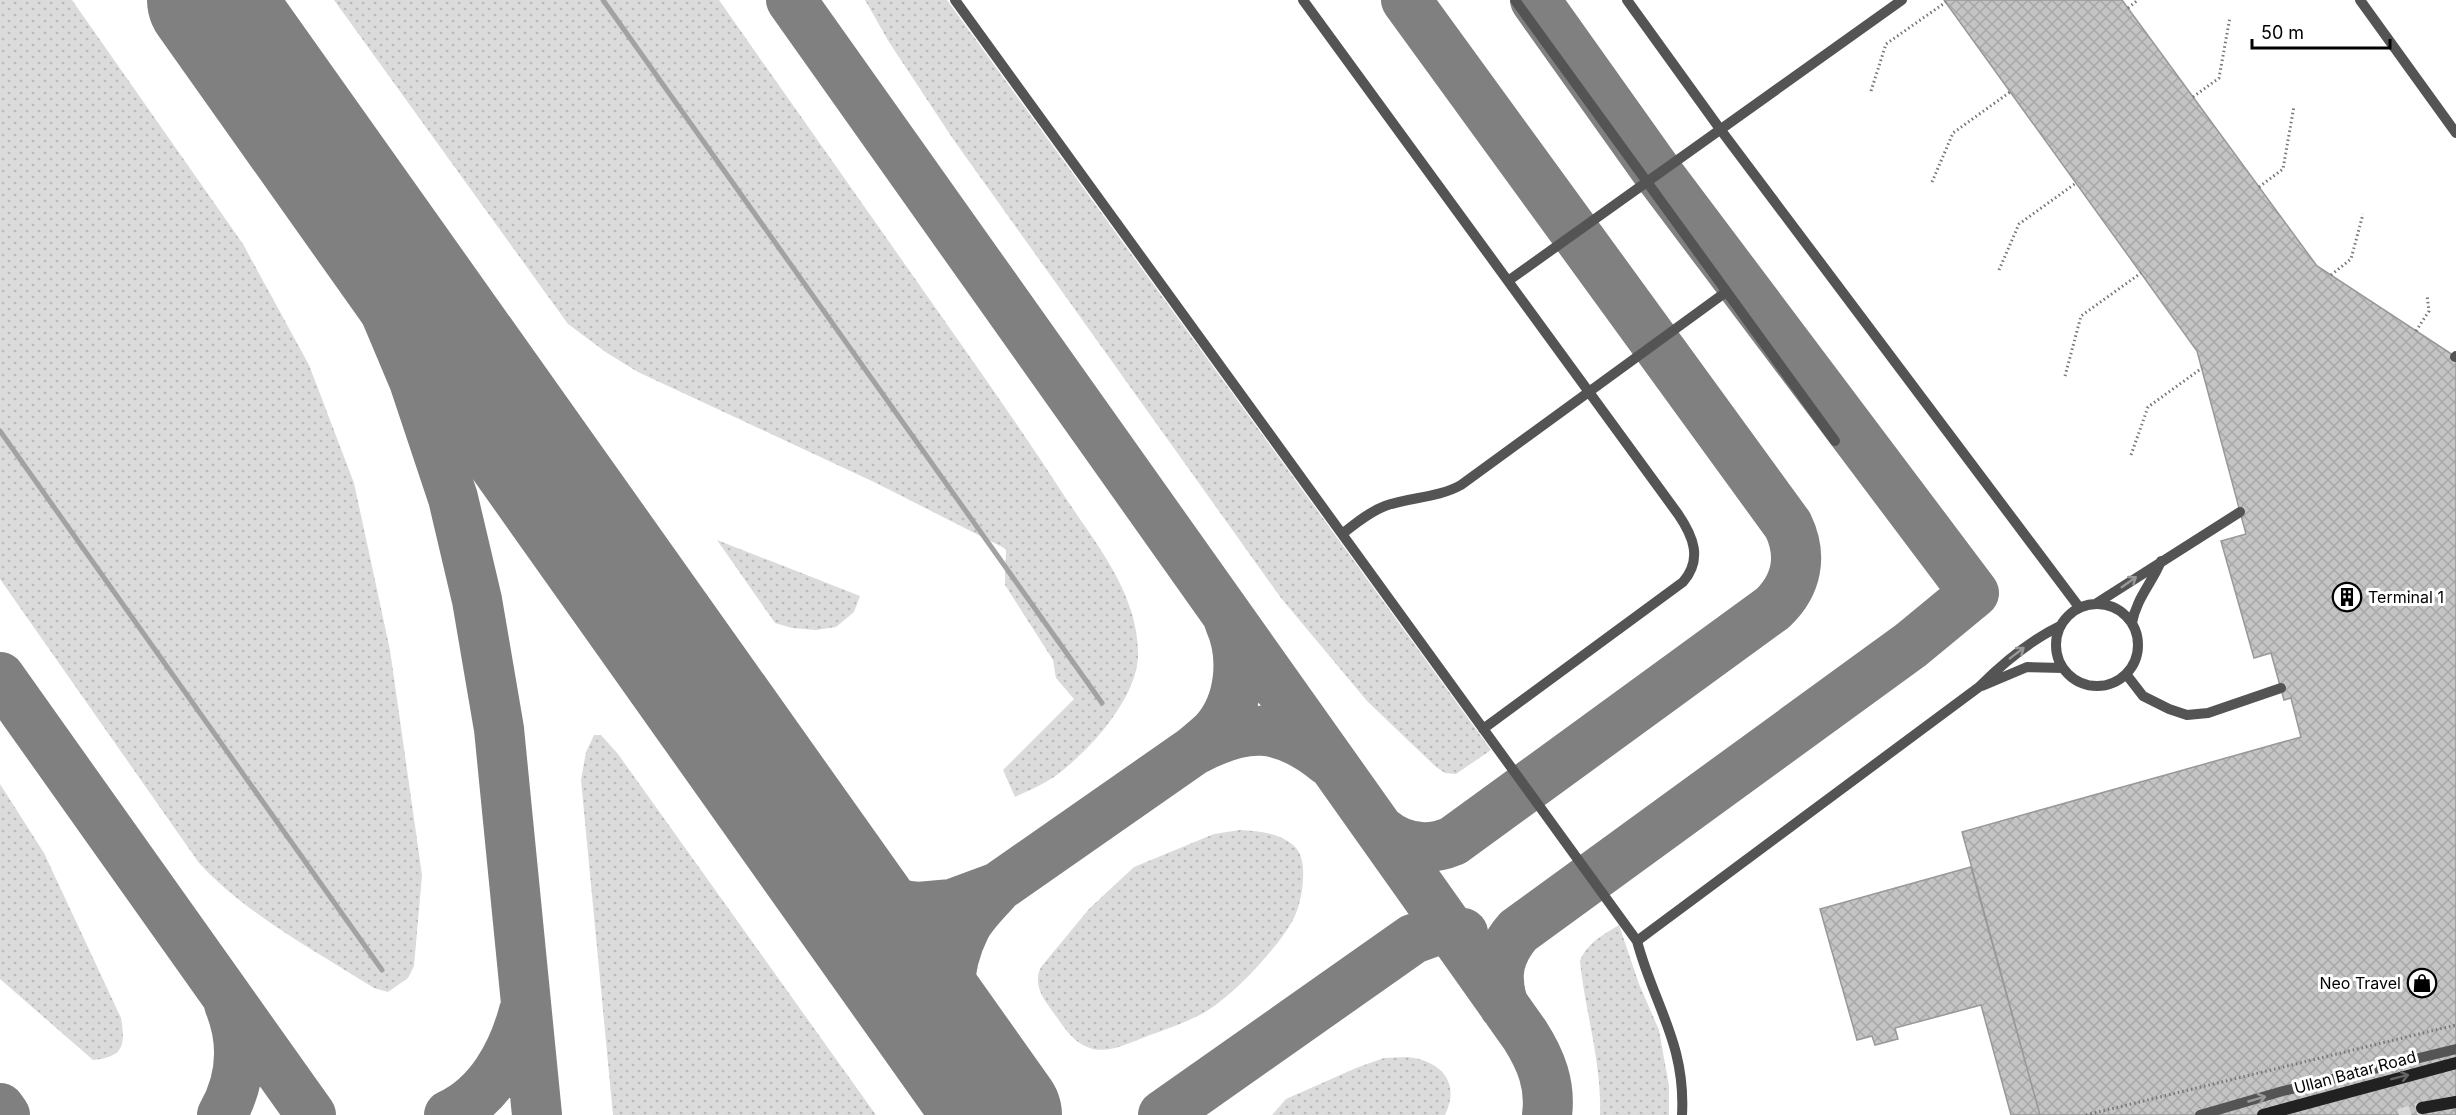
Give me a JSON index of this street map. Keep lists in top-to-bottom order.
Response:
{
  "streets": {
    "street": ["Ullan Batar Road"]
  },
  "one_way": ["Ullan Batar Road"],
  "places": {
    "building": ["Terminal 1"],
    "shop": ["Neo Travel"]
  },
  "scale_bar": "50 m"
}
